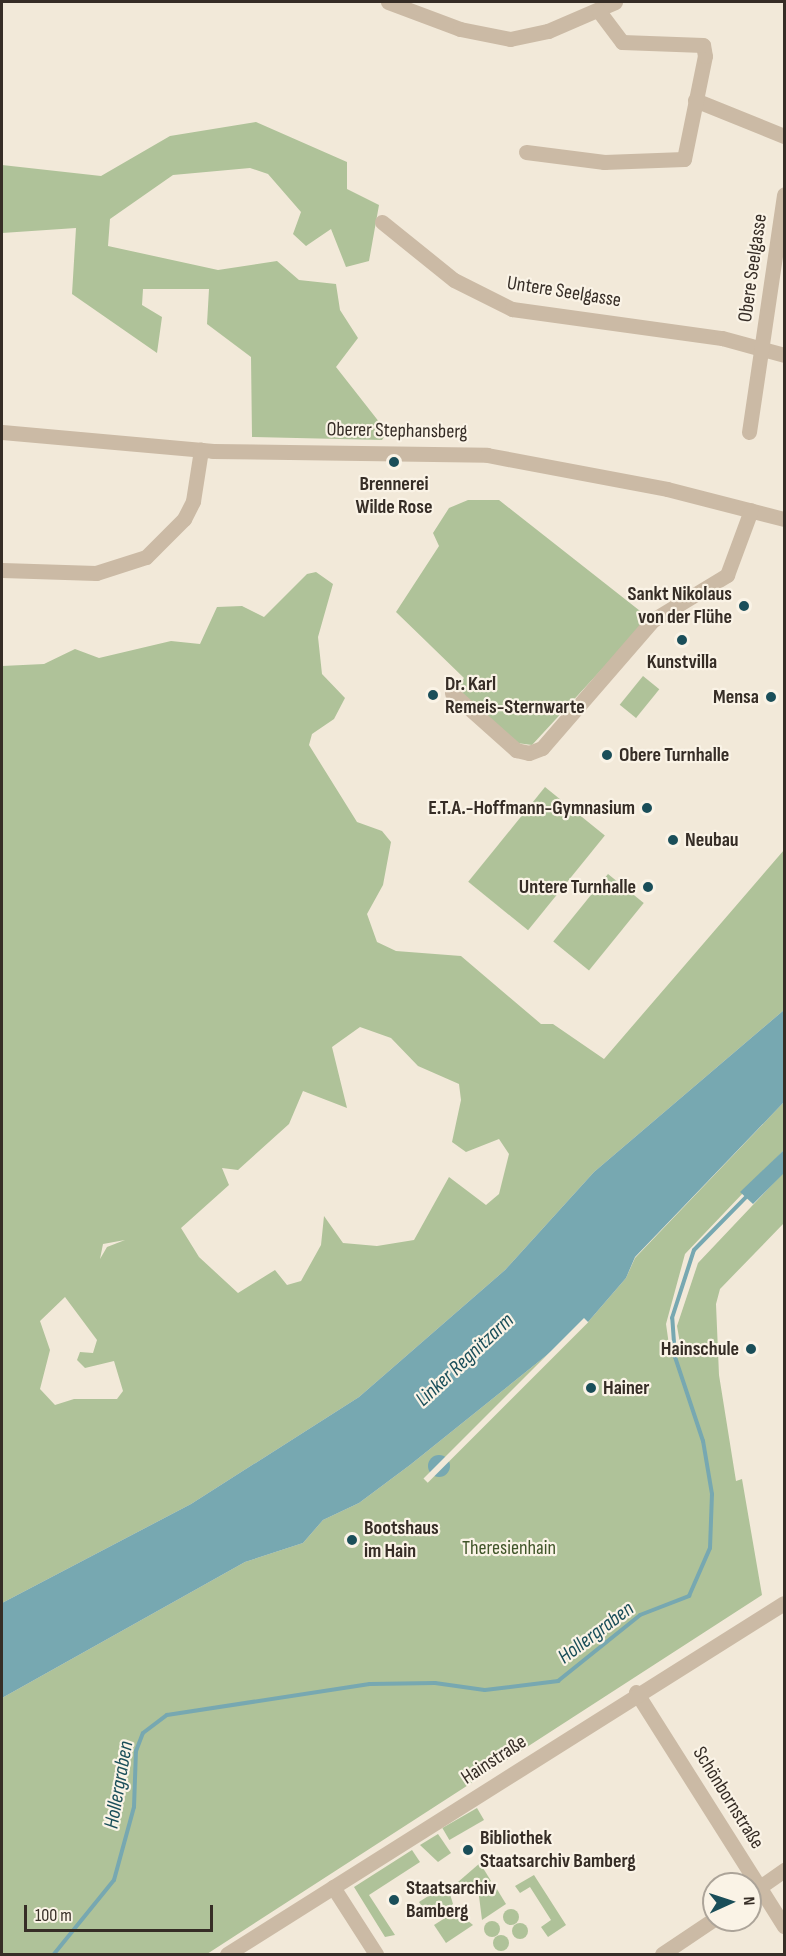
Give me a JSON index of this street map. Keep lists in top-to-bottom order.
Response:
{
  "streets": {
    "street": [
      "Obere Seelgasse",
      "Untere Seelgasse",
      "Oberer Stephansberg",
      "Hainstraße",
      "Schönbornstraße"
    ]
  },
  "crossings": [
    ["Obere Seelgasse", "Untere Seelgasse"],
    ["Hainstraße", "Schönbornstraße"]
  ],
  "water": ["Linker Regnitzarm", "Hollergraben"],
  "parks": ["Theresienhain"],
  "places": [
    "Brennerei Wilde Rose",
    "Sankt Nikolaus von der Flühe",
    "Kunstvilla",
    "Dr. Karl Remeis-Sternwarte",
    "Mensa",
    "Obere Turnhalle",
    "E.T.A.-Hoffmann-Gymnasium",
    "Neubau",
    "Untere Turnhalle",
    "Hainschule",
    "Hainer",
    "Bootshaus im Hain",
    "Bibliothek Staatsarchiv Bamberg",
    "Staatsarchiv Bamberg"
  ],
  "scale_bar": "100 m",
  "north": "right"
}
